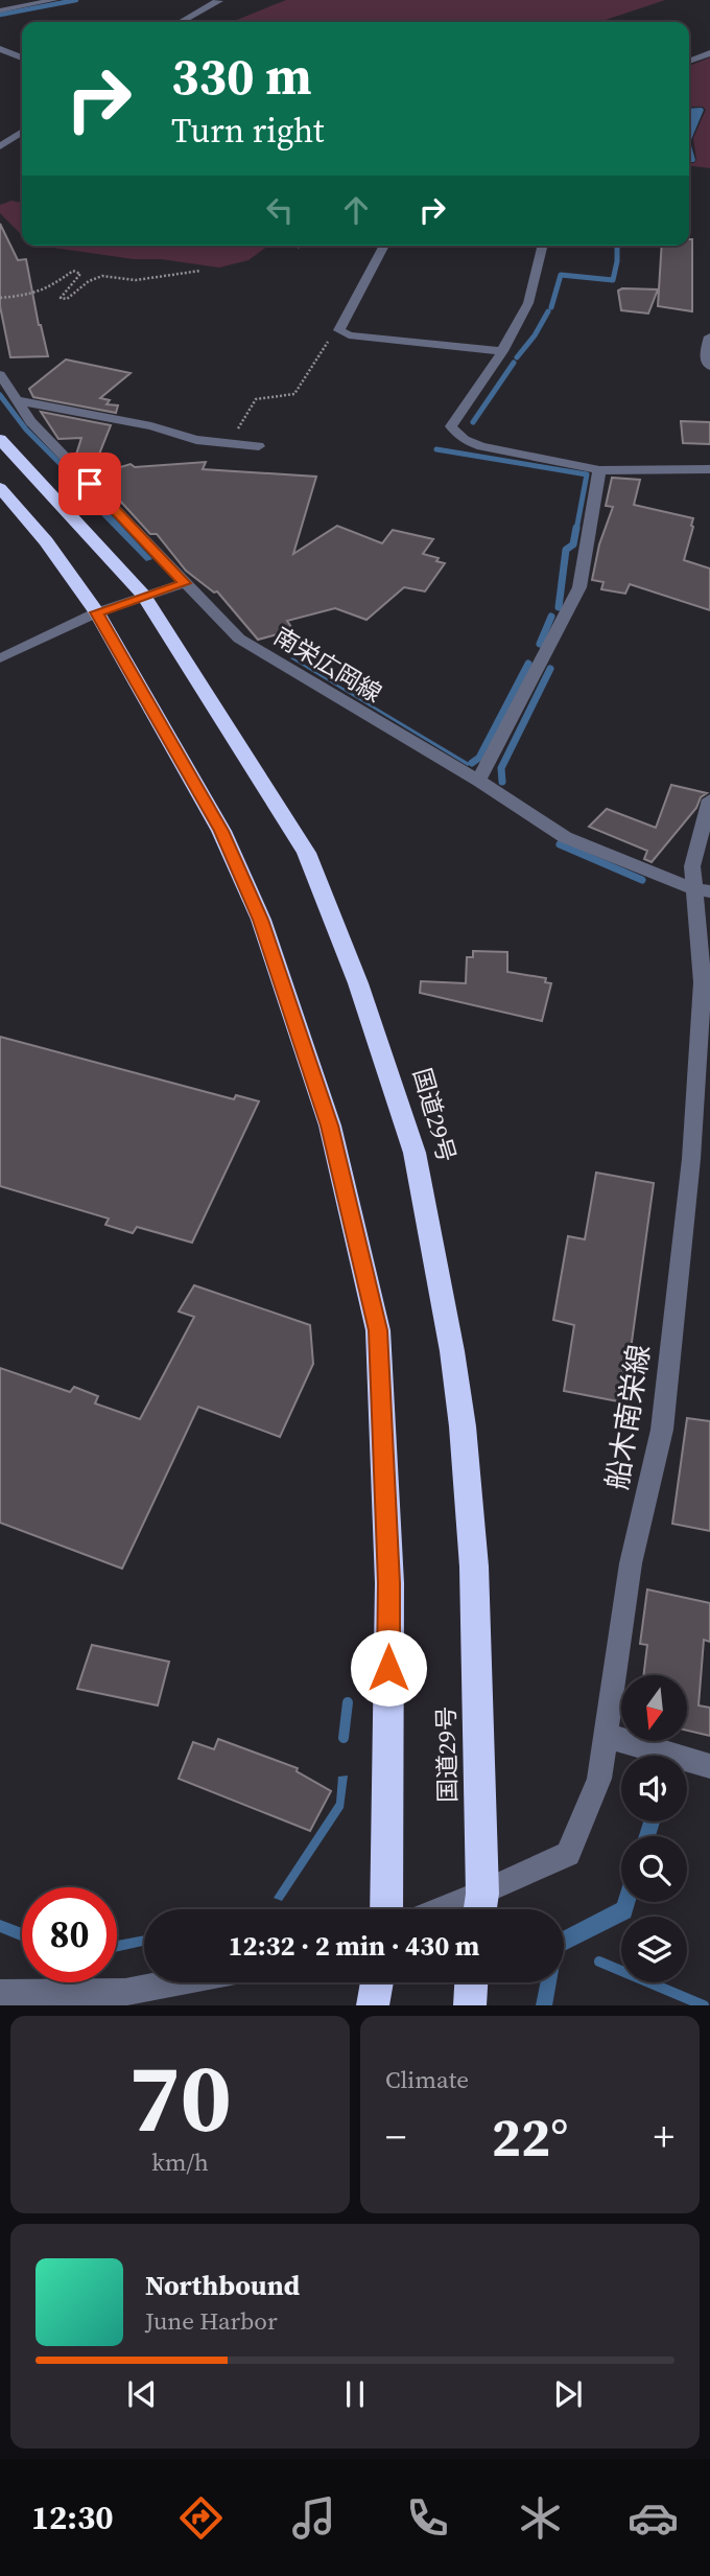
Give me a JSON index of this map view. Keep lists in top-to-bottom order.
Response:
{
  "streets": {
    "highway": ["国道29号"],
    "street": ["南栄広岡線", "船木南栄線"]
  },
  "crossings": [
    ["南栄広岡線", "船木南栄線"],
    ["国道29号", "船木南栄線"]
  ],
  "north": "bottom",
  "page": {
    "turn": ["330 m", "Turn right"],
    "limit": "80",
    "trip": "12:32 · 2 min · 430 m",
    "tile": [
      ["70", "km/h"],
      "Climate"
    ],
    "heat": ["−", "22°", "+"],
    "song": ["Northbound", "June Harbor"],
    "tabs": "12:30"
  }
}
